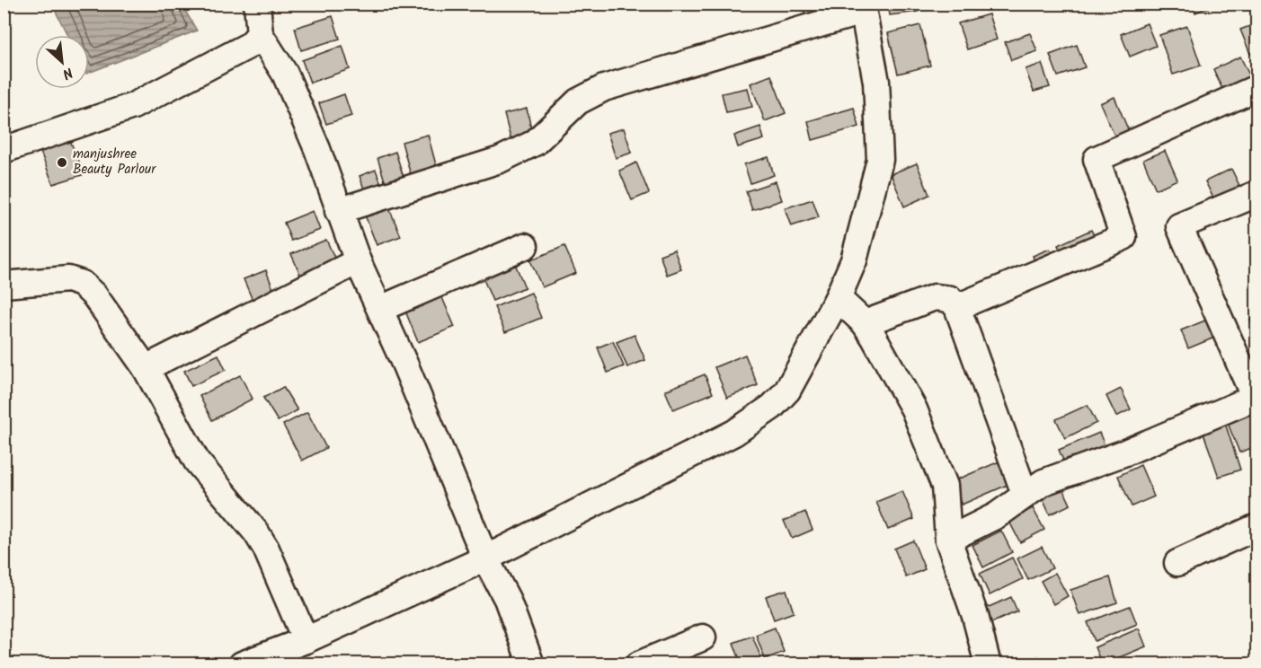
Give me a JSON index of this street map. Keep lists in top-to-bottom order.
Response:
{
  "places": ["manjushree Beauty Parlour"],
  "north": "bottom right"
}
